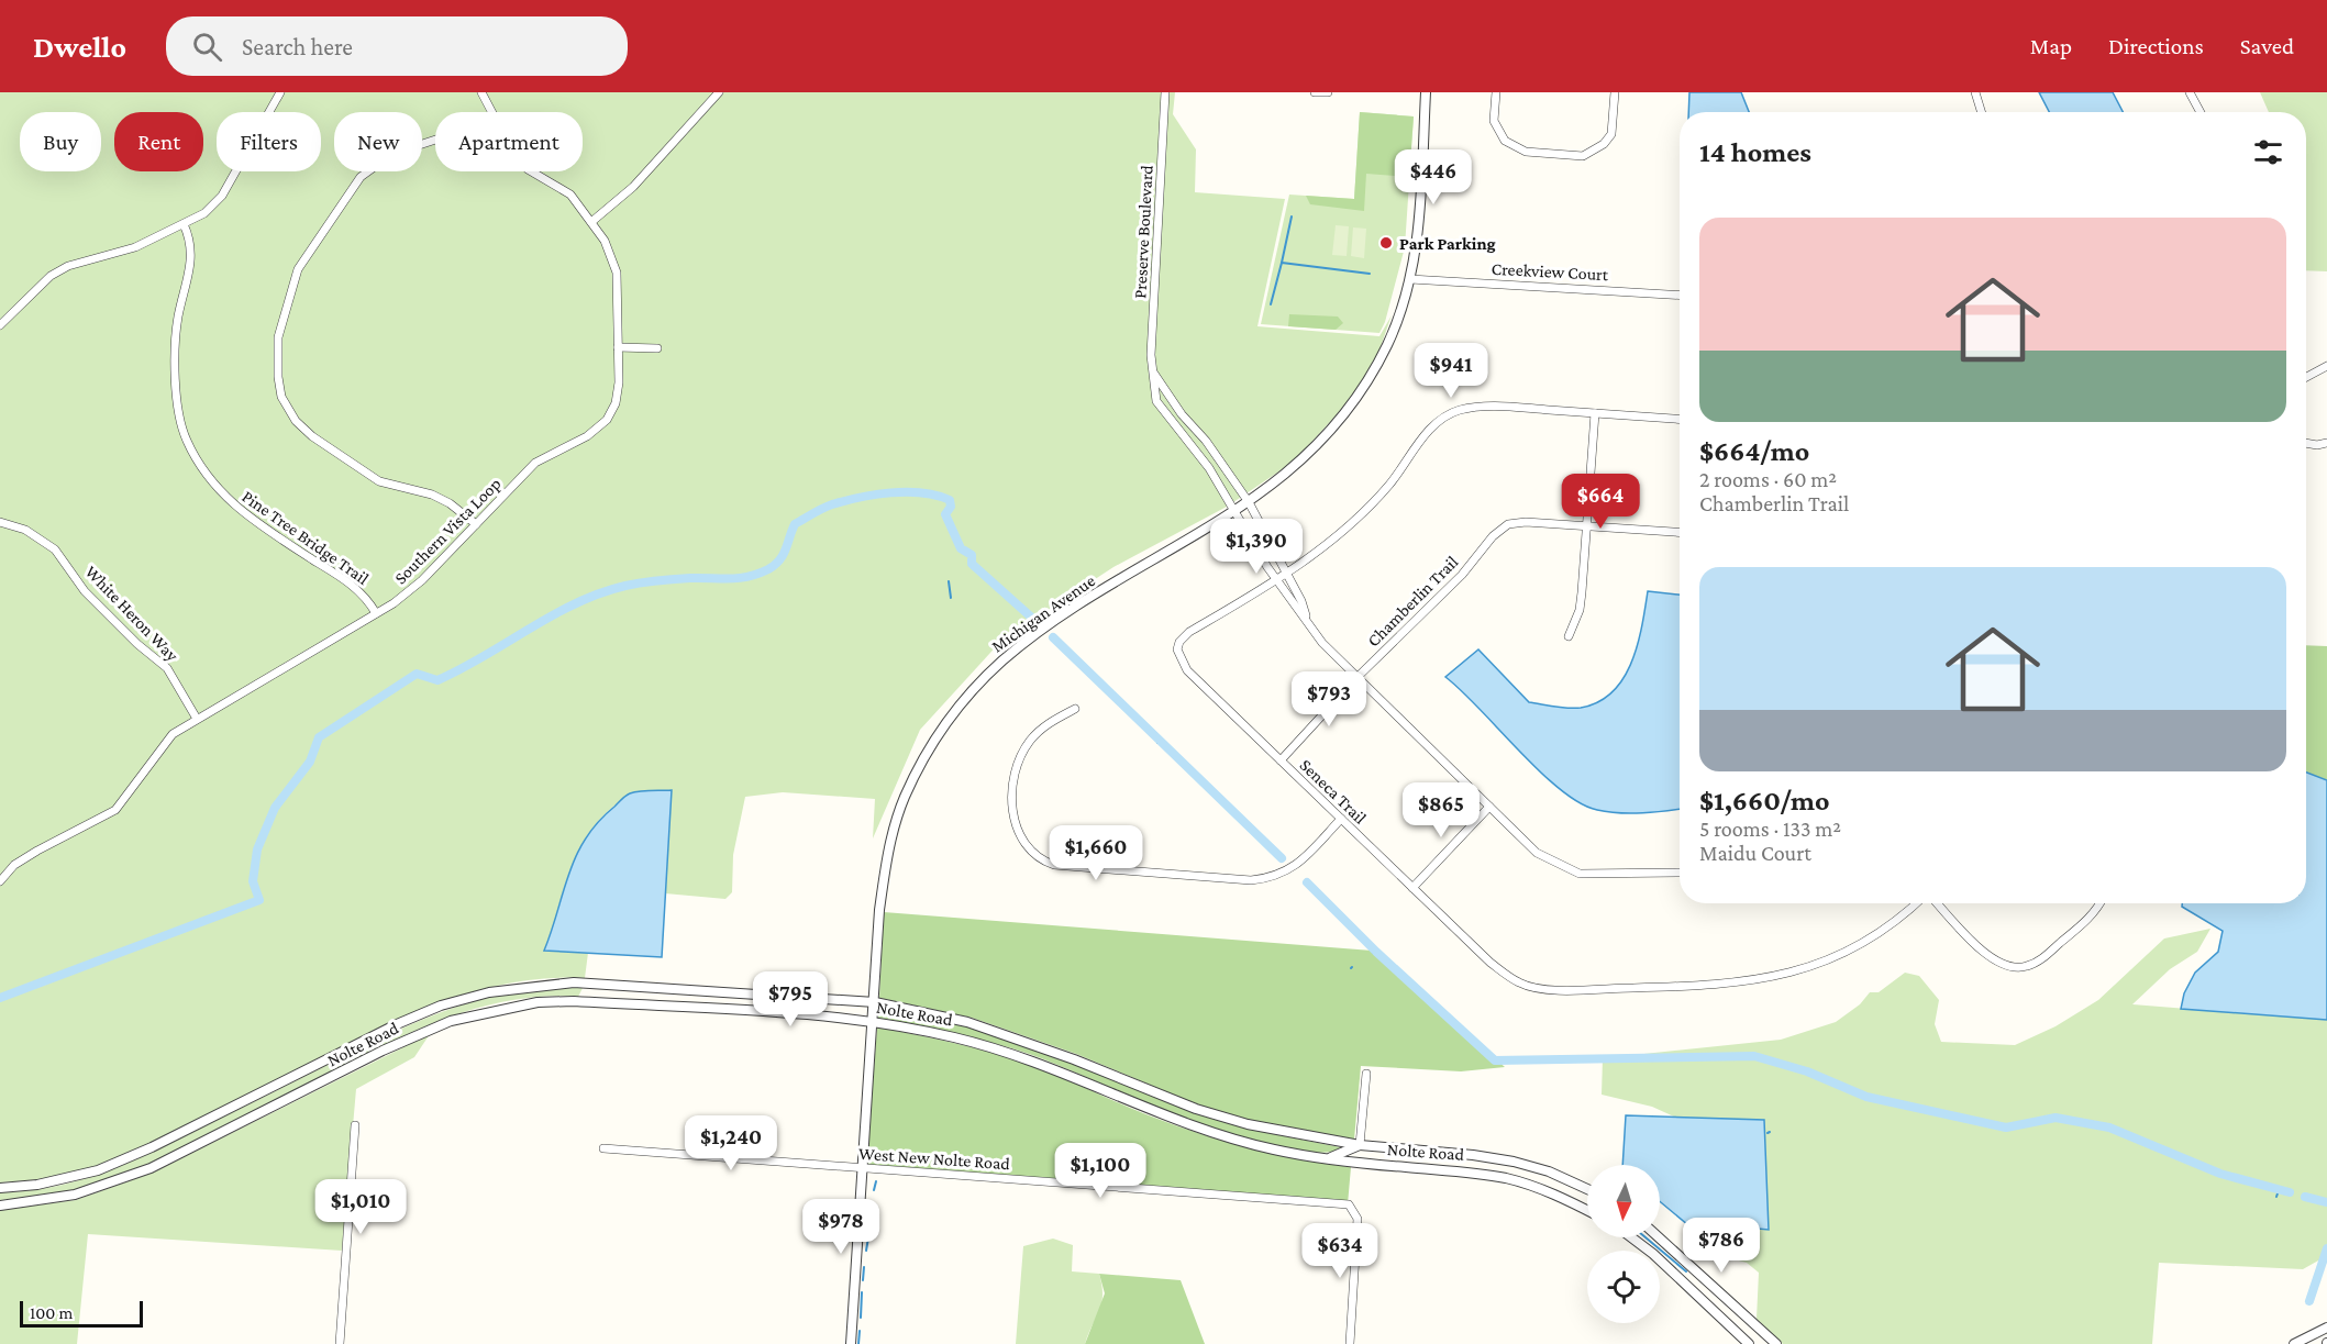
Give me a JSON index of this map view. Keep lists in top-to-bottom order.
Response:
{
  "streets": {
    "street": [
      "Preserve Boulevard",
      "Creekview Court",
      "Southern Vista Loop",
      "Pine Tree Bridge Trail",
      "Chamberlin Trail",
      "White Heron Way",
      "Michigan Avenue",
      "Seneca Trail",
      "Nolte Road",
      "West New Nolte Road"
    ]
  },
  "crossings": [
    ["Preserve Boulevard", "Michigan Avenue"],
    ["Preserve Boulevard", "Seneca Trail"],
    ["Creekview Court", "Michigan Avenue"],
    ["Southern Vista Loop", "Pine Tree Bridge Trail"],
    ["Southern Vista Loop", "White Heron Way"],
    ["Chamberlin Trail", "Seneca Trail"],
    ["Michigan Avenue", "Nolte Road"],
    ["Michigan Avenue", "West New Nolte Road"]
  ],
  "places": ["Park Parking"],
  "scale_bar": "100 m",
  "north": "bottom",
  "page": {
    "header": "Dwello",
    "search": "Search here",
    "nav": ["Map", "Directions", "Saved"],
    "chip": [
      "Buy",
      "Rent",
      "Filters",
      "New",
      "Apartment"
    ],
    "heading": "14 homes",
    "price": [
      "$446",
      "$941",
      "$664",
      "$1,390",
      "$793",
      "$865",
      "$1,660",
      "$795",
      "$1,240",
      "$1,100",
      "$1,010",
      "$978",
      "$786",
      "$634"
    ],
    "list": [
      {
        "name": "$664/mo",
        "note": "2 rooms · 60 m² · Chamberlin Trail"
      },
      {
        "name": "$1,660/mo",
        "note": "5 rooms · 133 m² · Maidu Court"
      }
    ],
    "scale": "100 m"
  }
}
